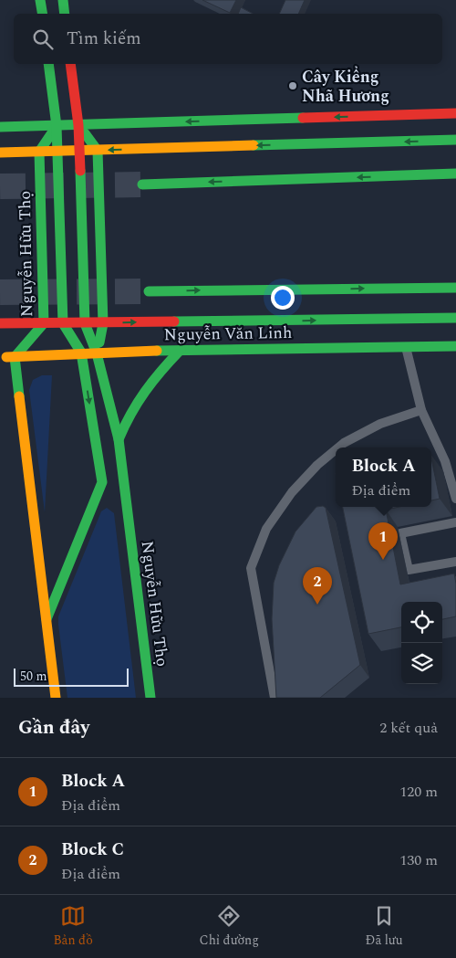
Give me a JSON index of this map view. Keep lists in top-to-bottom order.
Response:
{
  "streets": {
    "main road": ["Nguyễn Hữu Thọ", "Nguyễn Văn Linh"]
  },
  "crossings": [
    ["Nguyễn Hữu Thọ", "Nguyễn Văn Linh"]
  ],
  "places": ["Cây Kiểng Nhã Hương"],
  "scale_bar": "50 m",
  "page": {
    "search": "Tìm kiếm",
    "popup": ["Block A", "Địa điểm"],
    "pins": ["1", "2"],
    "scale": "50 m",
    "heading": ["Gần đây", "2 kết quả"],
    "list": [
      {
        "mark": "1",
        "name": "Block A",
        "note": "Địa điểm",
        "value": "120 m"
      },
      {
        "mark": "2",
        "name": "Block C",
        "note": "Địa điểm",
        "value": "130 m"
      }
    ],
    "nav": ["Bản đồ", "Chỉ đường", "Đã lưu"]
  }
}
